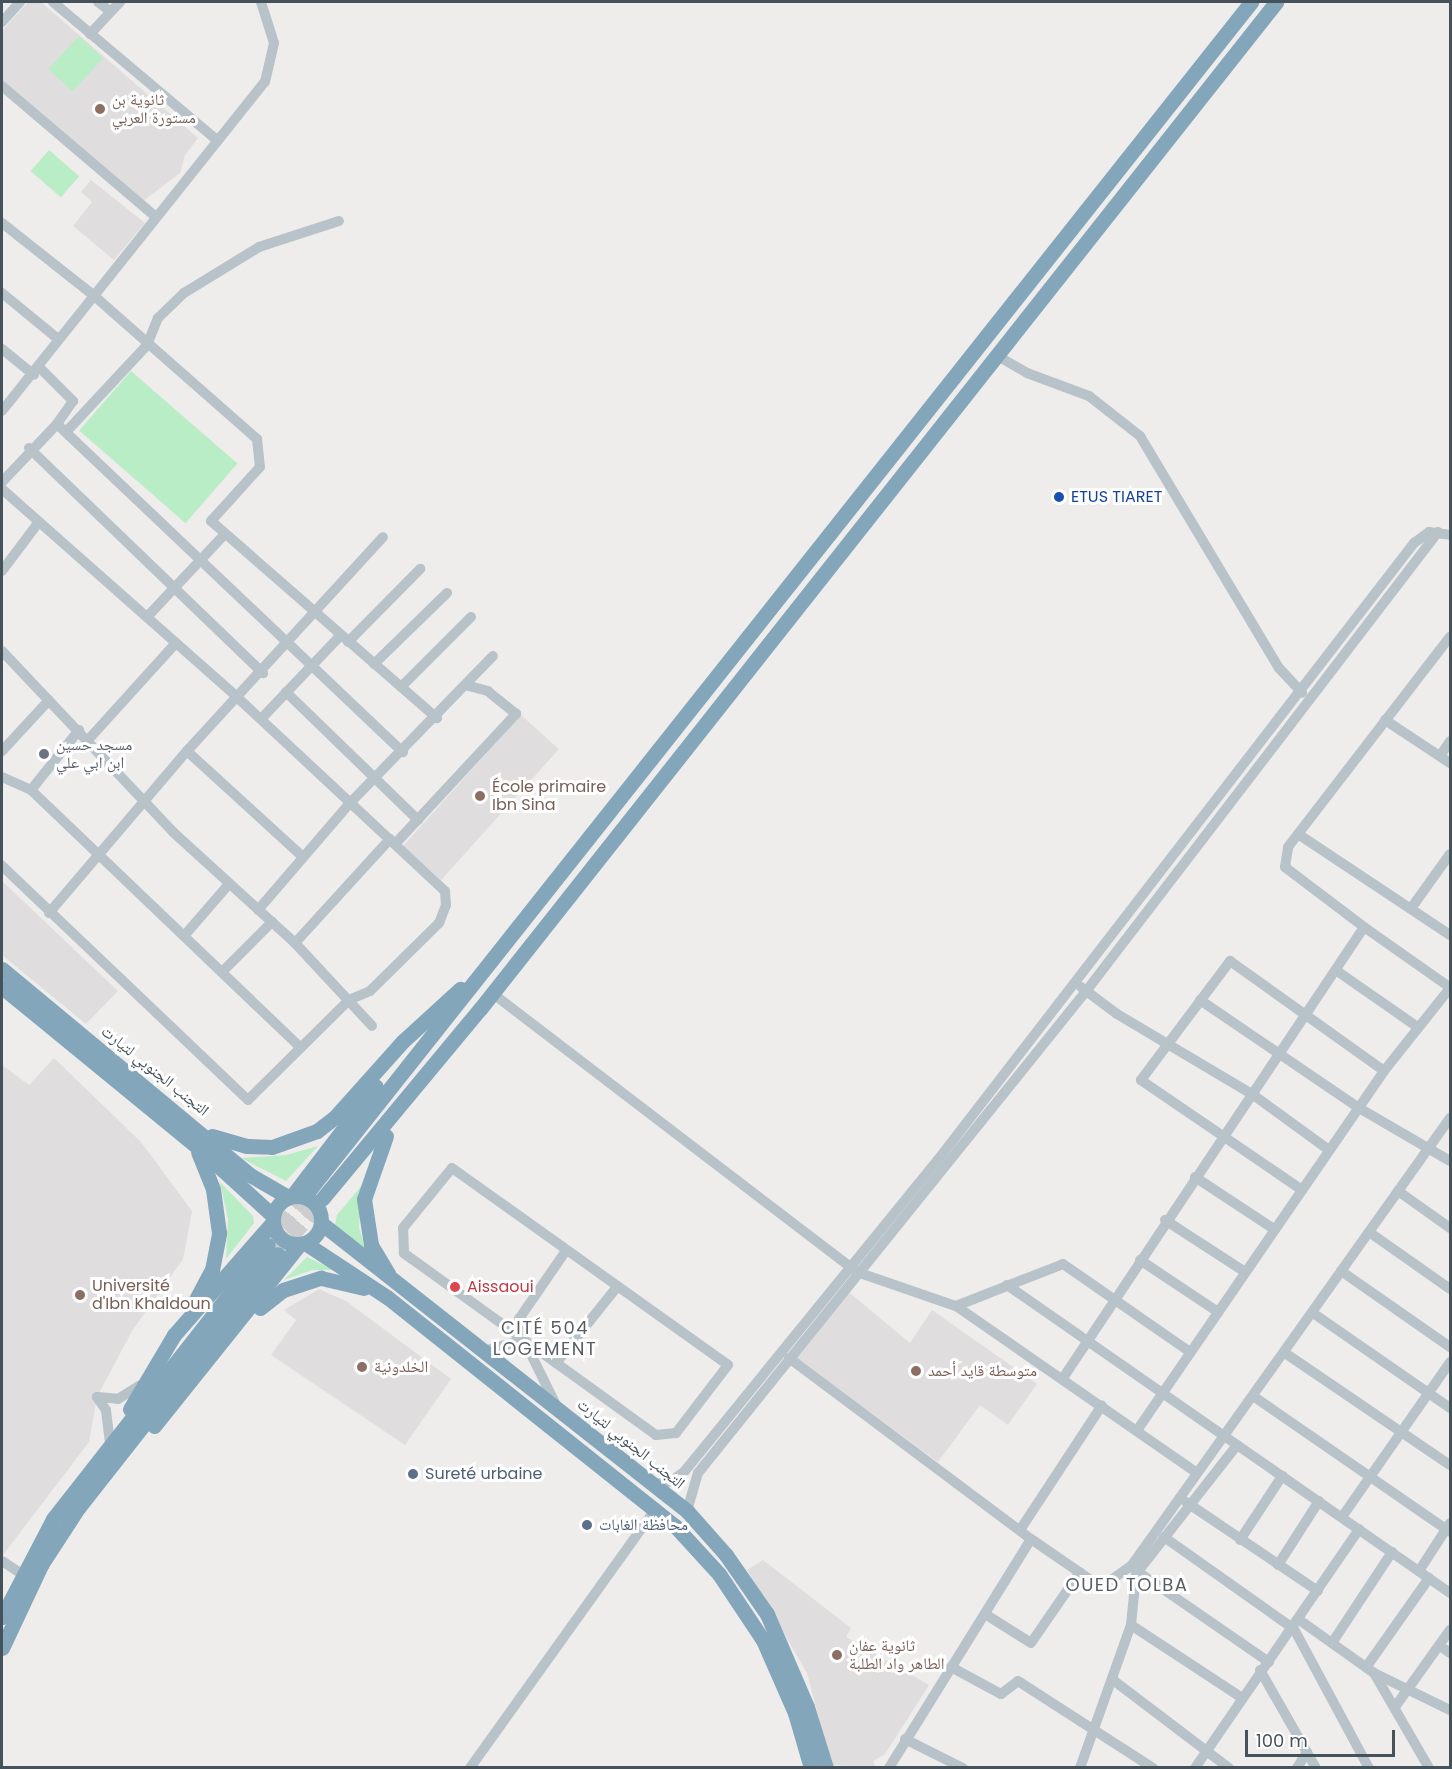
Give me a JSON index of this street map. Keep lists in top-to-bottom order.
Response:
{
  "streets": {
    "highway": ["التجنب الجنوبي لتيارت"]
  },
  "districts": ["CITÉ 504 LOGEMENT", "OUED TOLBA"],
  "places": [
    "ثانوية بن مستورة العربي",
    "ETUS TIARET",
    "مسجد حسين ابن ابي علي",
    "École primaire Ibn Sina",
    "Aissaoui",
    "Université d'Ibn Khaldoun",
    "الخلدونية",
    "متوسطة قايد أحمد",
    "Sureté urbaine",
    "محافظة الغابات",
    "ثانوية عفان الطاهر واد الطلبة"
  ],
  "scale_bar": "100 m"
}
